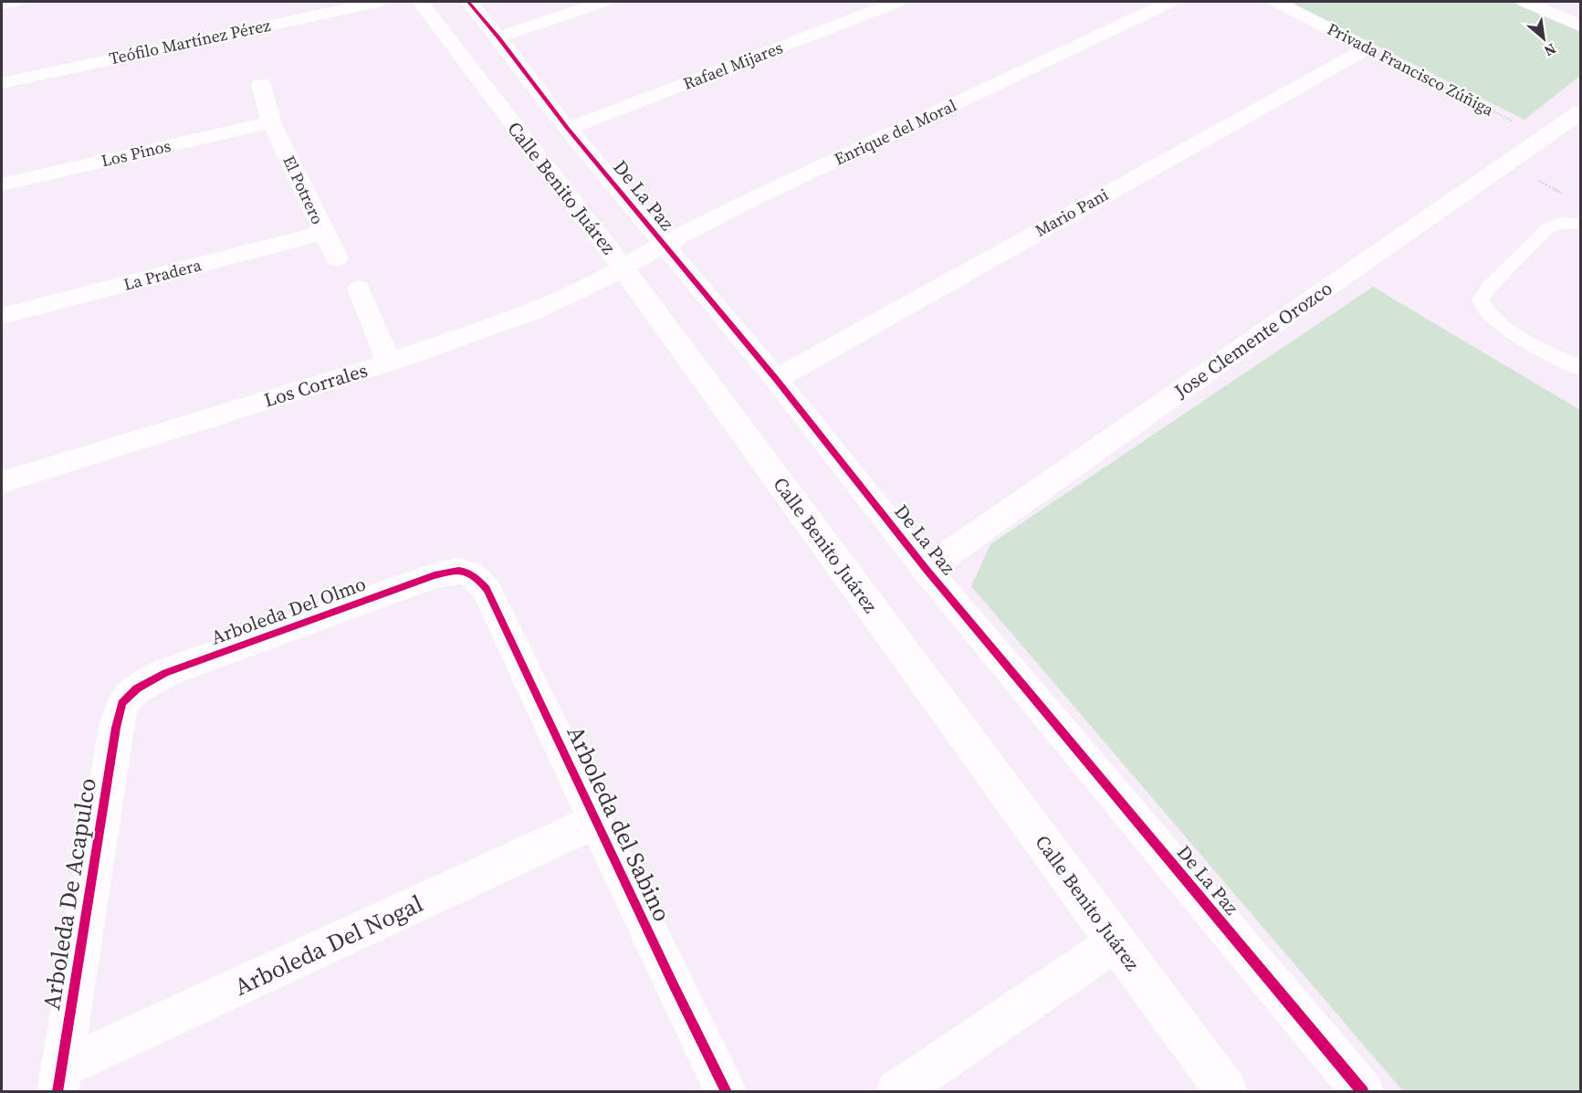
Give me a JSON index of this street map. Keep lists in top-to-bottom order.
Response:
{
  "streets": {
    "street": [
      "Teófilo Martínez Pérez",
      "Rafael Mijares",
      "Privada Francisco Zúñiga",
      "Enrique del Moral",
      "Los Pinos",
      "Calle Benito Juárez",
      "El Potrero",
      "De La Paz",
      "Mario Pani",
      "La Pradera",
      "Jose Clemente Orozco",
      "Los Corrales",
      "Arboleda Del Olmo",
      "Arboleda del Sabino",
      "Arboleda De Acapulco",
      "Arboleda Del Nogal"
    ]
  },
  "crossings": [
    ["Rafael Mijares", "De La Paz"],
    ["Privada Francisco Zúñiga", "Mario Pani"],
    ["Privada Francisco Zúñiga", "Jose Clemente Orozco"],
    ["Enrique del Moral", "Calle Benito Juárez"],
    ["Enrique del Moral", "De La Paz"],
    ["Enrique del Moral", "Los Corrales"],
    ["Los Pinos", "El Potrero"],
    ["Calle Benito Juárez", "Los Corrales"],
    ["El Potrero", "La Pradera"],
    ["De La Paz", "Mario Pani"],
    ["De La Paz", "Jose Clemente Orozco"],
    ["Arboleda Del Olmo", "Arboleda del Sabino"],
    ["Arboleda Del Olmo", "Arboleda De Acapulco"],
    ["Arboleda del Sabino", "Arboleda Del Nogal"],
    ["Arboleda De Acapulco", "Arboleda Del Nogal"]
  ],
  "north": "bottom right"
}
